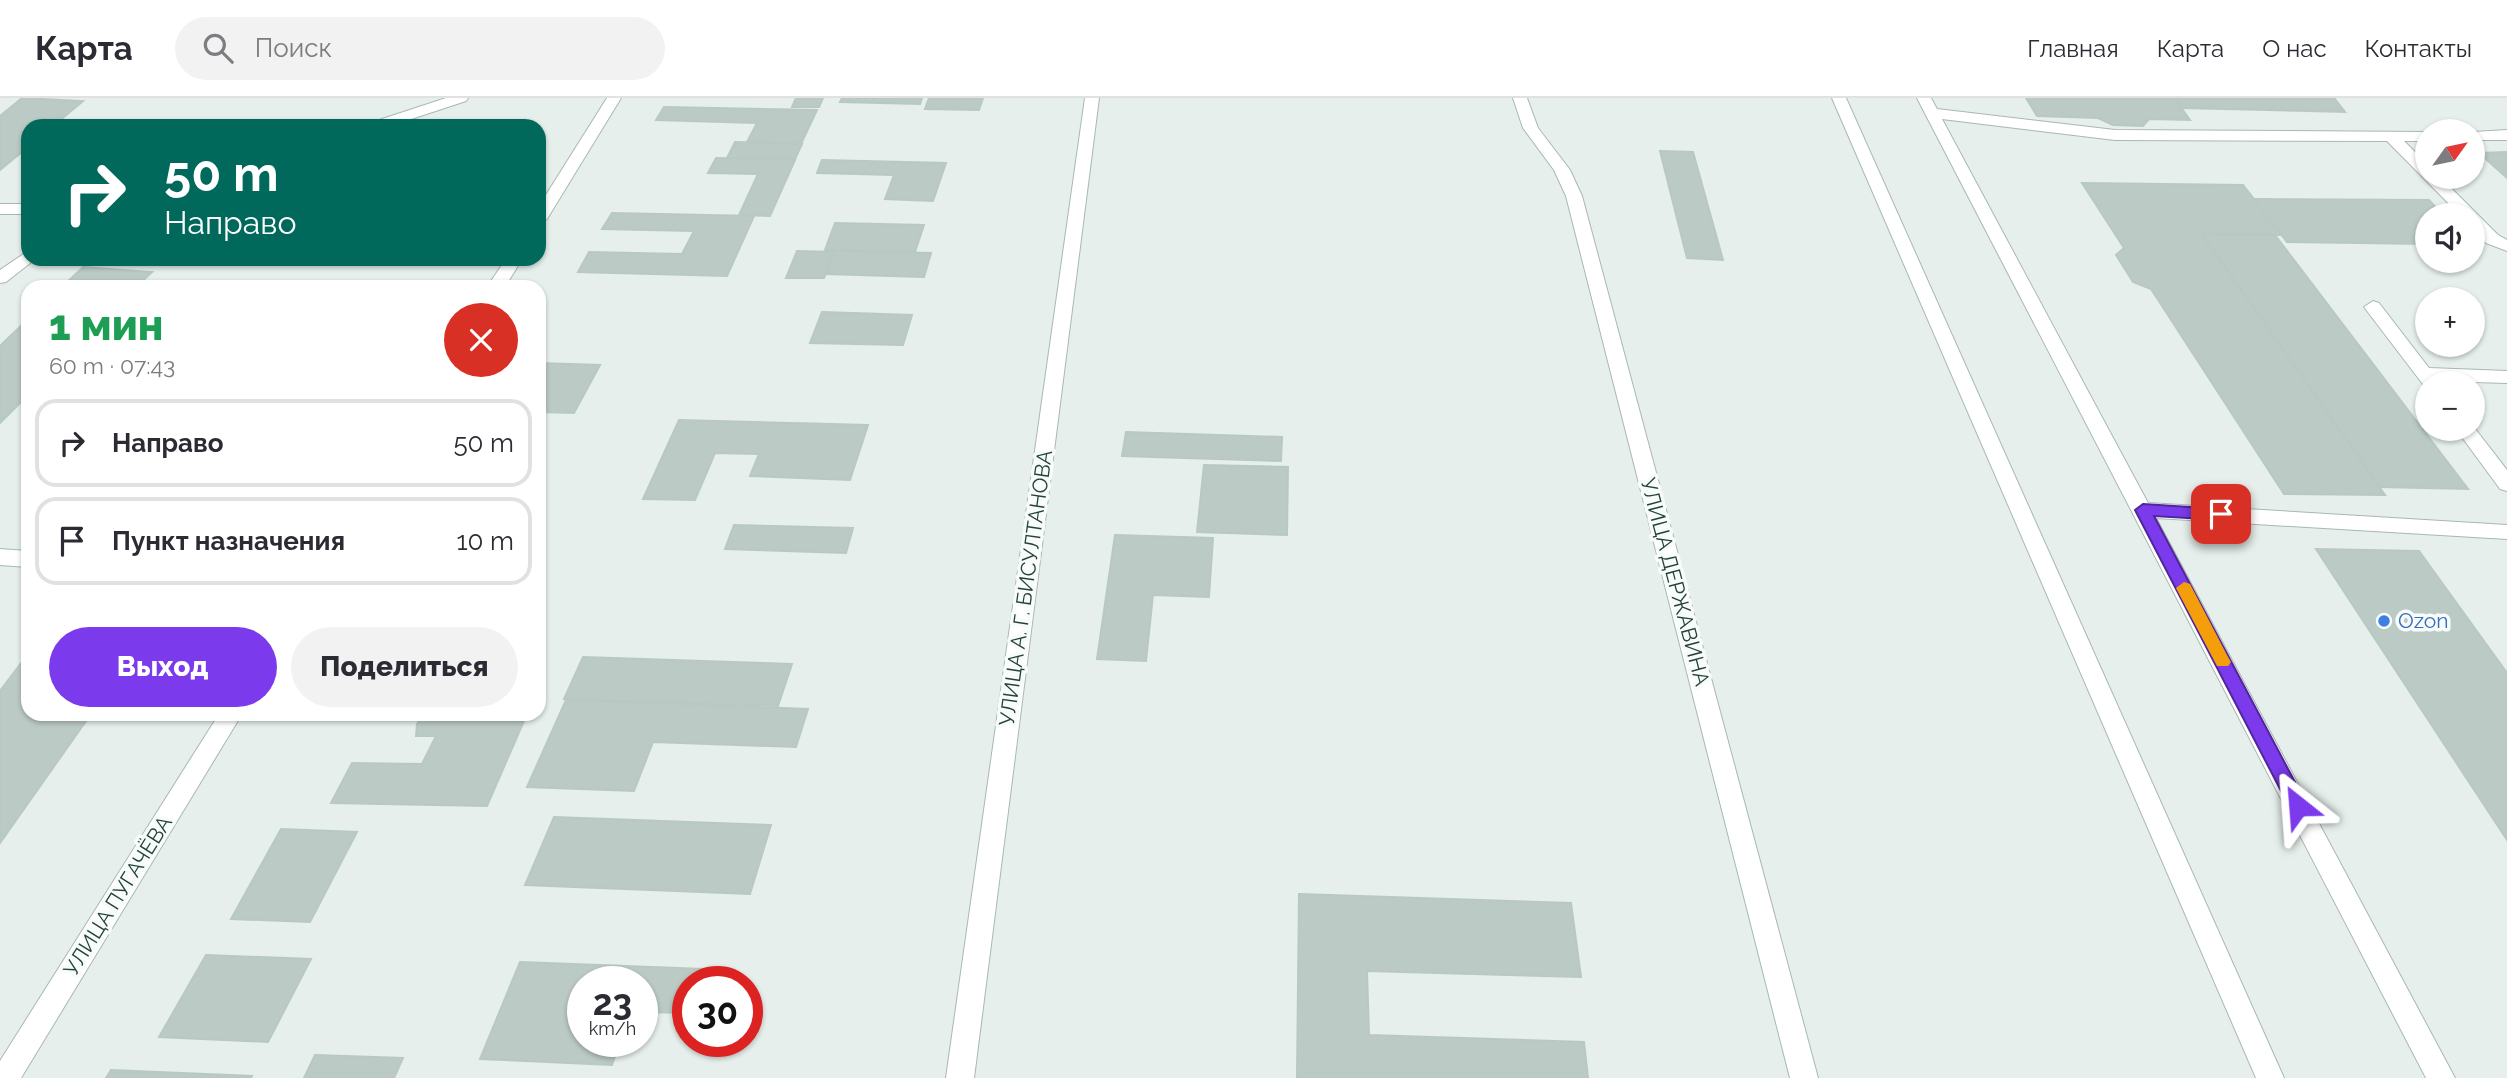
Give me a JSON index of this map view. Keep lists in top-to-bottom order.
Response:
{
  "streets": {
    "street": ["УЛИЦА ДЕРЖАВИНА", "УЛИЦА А. Г. БИСУЛТАНОВА", "УЛИЦА ПУГАЧЁВА"]
  },
  "places": ["Ozon"],
  "north": "top right",
  "page": {
    "header": "Карта",
    "search": "Поиск",
    "nav": [
      "Главная",
      "Карта",
      "О нас",
      "Контакты"
    ],
    "map_buttons": ["+", "−"],
    "turn": ["50 m", "Направо"],
    "heading": ["1 мин", "60 m · 07:43"],
    "list": [
      {
        "name": "Направо",
        "value": "50 m"
      },
      {
        "name": "Пункт назначения",
        "value": "10 m"
      }
    ],
    "buttons": ["Выход", "Поделиться"],
    "speed": "23 km/h",
    "limit": "30"
  }
}
